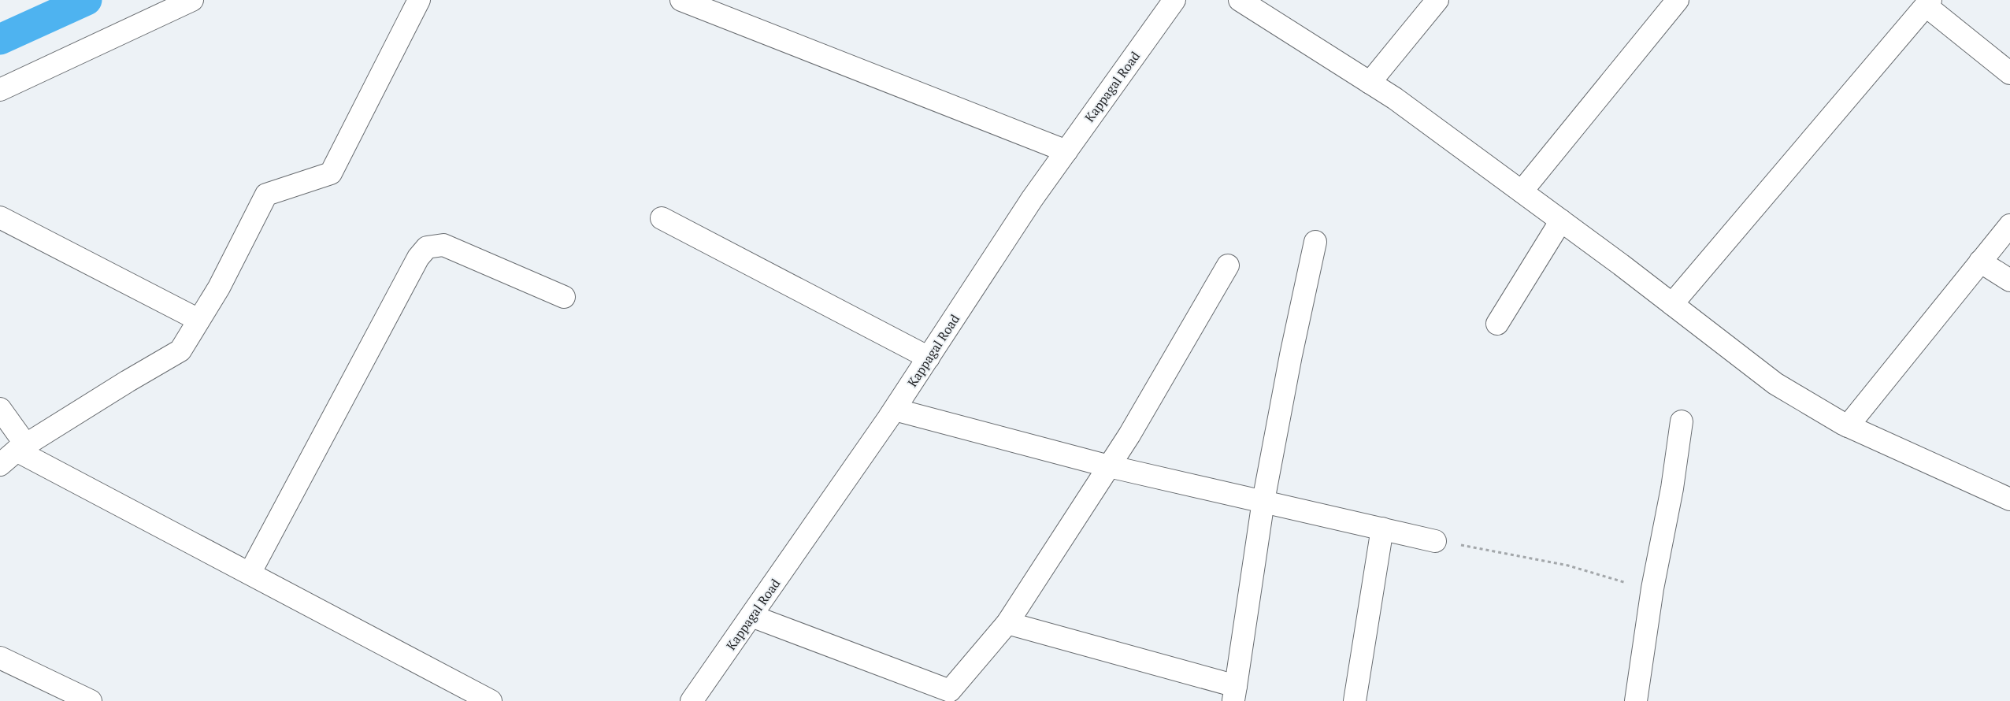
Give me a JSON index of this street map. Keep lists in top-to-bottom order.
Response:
{
  "streets": {
    "street": ["Kappagal Road"]
  }
}
